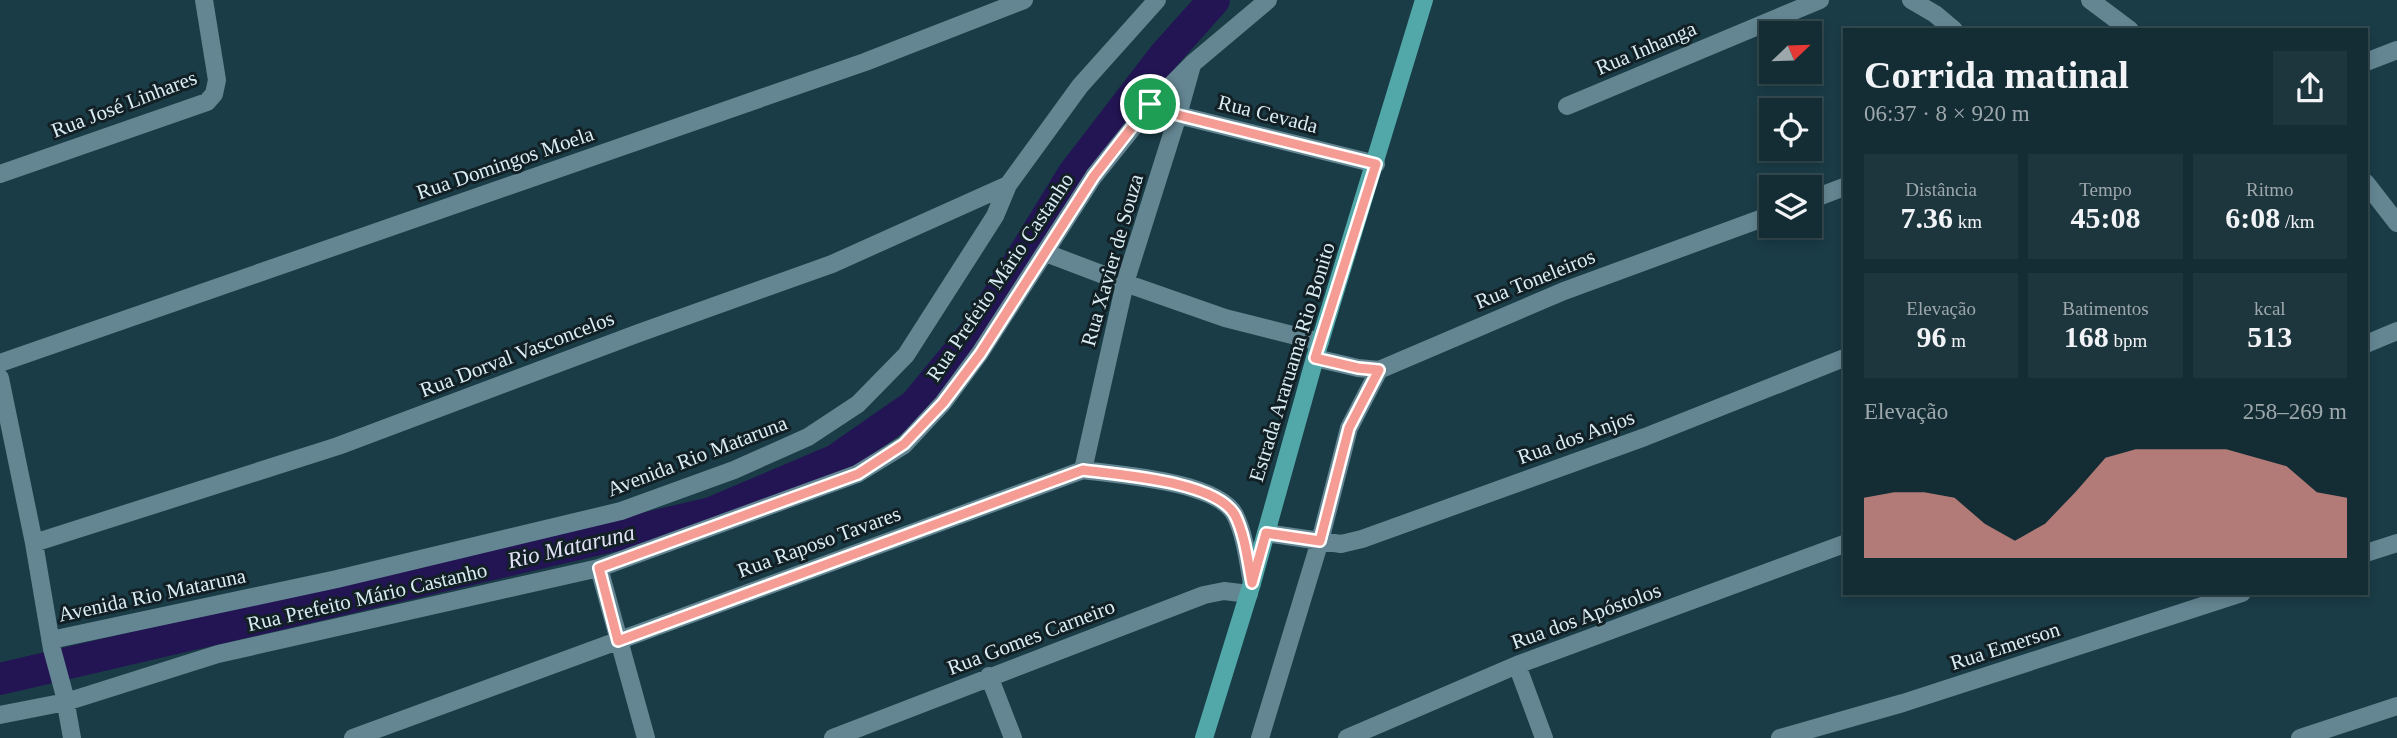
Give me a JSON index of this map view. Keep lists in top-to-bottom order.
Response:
{
  "streets": {
    "main road": ["Estrada Araruama Rio Bonito"],
    "street": [
      "Rua Inhanga",
      "Rua José Linhares",
      "Rua Cevada",
      "Rua Domingos Moela",
      "Rua Xavier de Souza",
      "Rua Prefeito Mário Castanho",
      "Rua Toneleiros",
      "Rua Dorval Vasconcelos",
      "Rua dos Anjos",
      "Avenida Rio Mataruna",
      "Rua Raposo Tavares",
      "Rua dos Apóstolos",
      "Rua Gomes Carneiro",
      "Rua Emerson"
    ]
  },
  "crossings": [
    ["Rua Cevada", "Rua Xavier de Souza"],
    ["Rua Cevada", "Rua Prefeito Mário Castanho"],
    ["Rua Cevada", "Estrada Araruama Rio Bonito"],
    ["Rua Xavier de Souza", "Rua Prefeito Mário Castanho"],
    ["Rua Xavier de Souza", "Rua Raposo Tavares"],
    ["Rua Dorval Vasconcelos", "Avenida Rio Mataruna"],
    ["Estrada Araruama Rio Bonito", "Rua dos Anjos"],
    ["Estrada Araruama Rio Bonito", "Rua Raposo Tavares"],
    ["Estrada Araruama Rio Bonito", "Rua Gomes Carneiro"],
    ["Rua Raposo Tavares", "Rua Gomes Carneiro"]
  ],
  "water": ["Rio Mataruna"],
  "north": "top right",
  "page": {
    "heading": ["Corrida matinal", "06:37 · 8 × 920 m"],
    "stats": [
      ["Distância", "7.36 km"],
      ["Tempo", "45:08"],
      ["Ritmo", "6:08 /km"],
      ["Elevação", "96 m"],
      ["Batimentos", "168 bpm"],
      ["kcal", "513"]
    ],
    "chart": ["Elevação", "258–269 m"]
  }
}
